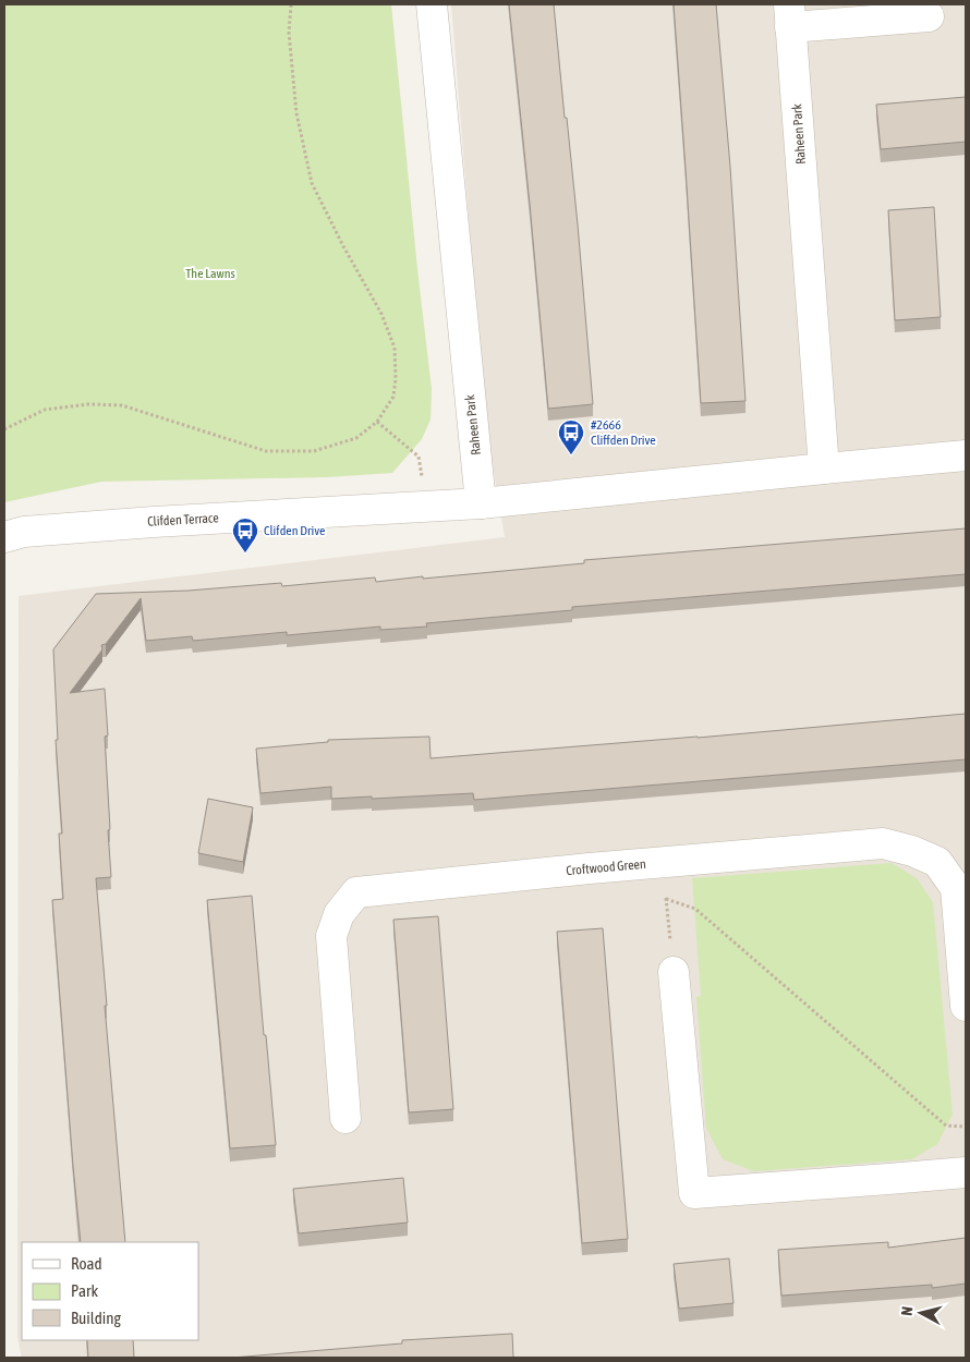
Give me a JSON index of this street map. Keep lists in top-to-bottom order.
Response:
{
  "streets": {
    "street": ["Raheen Park", "Clifden Terrace", "Croftwood Green"]
  },
  "crossings": [
    ["Raheen Park", "Clifden Terrace"]
  ],
  "parks": ["The Lawns"],
  "places": {
    "bus stop": ["#2666 Cliffden Drive", "Clifden Drive"]
  },
  "legend": ["Road", "Park", "Building"],
  "north": "left"
}
